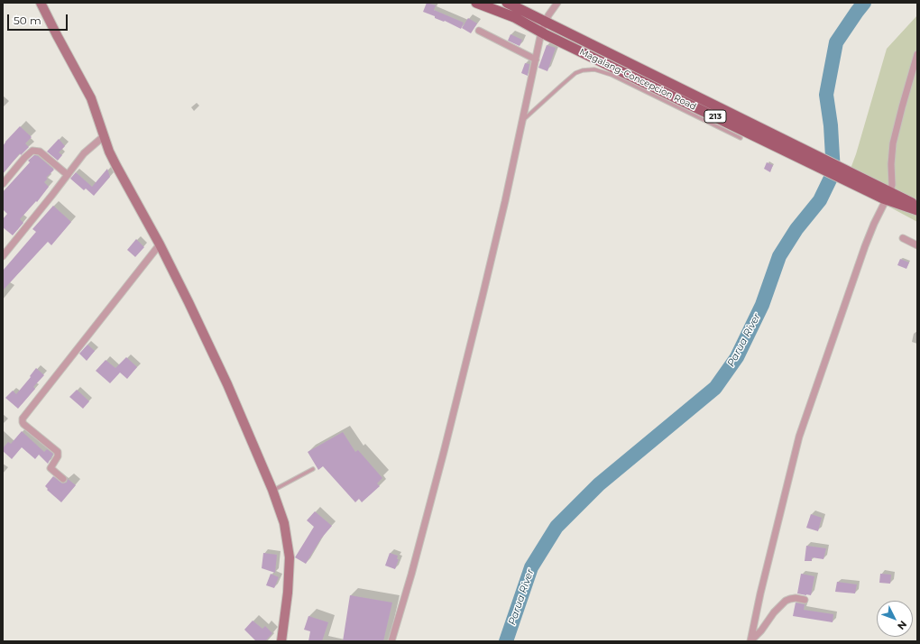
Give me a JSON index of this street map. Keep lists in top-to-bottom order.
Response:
{
  "streets": {
    "main road": ["Magalang-Concepcion Road", "213"]
  },
  "water": ["Parua River"],
  "scale_bar": "50 m",
  "north": "bottom right"
}
